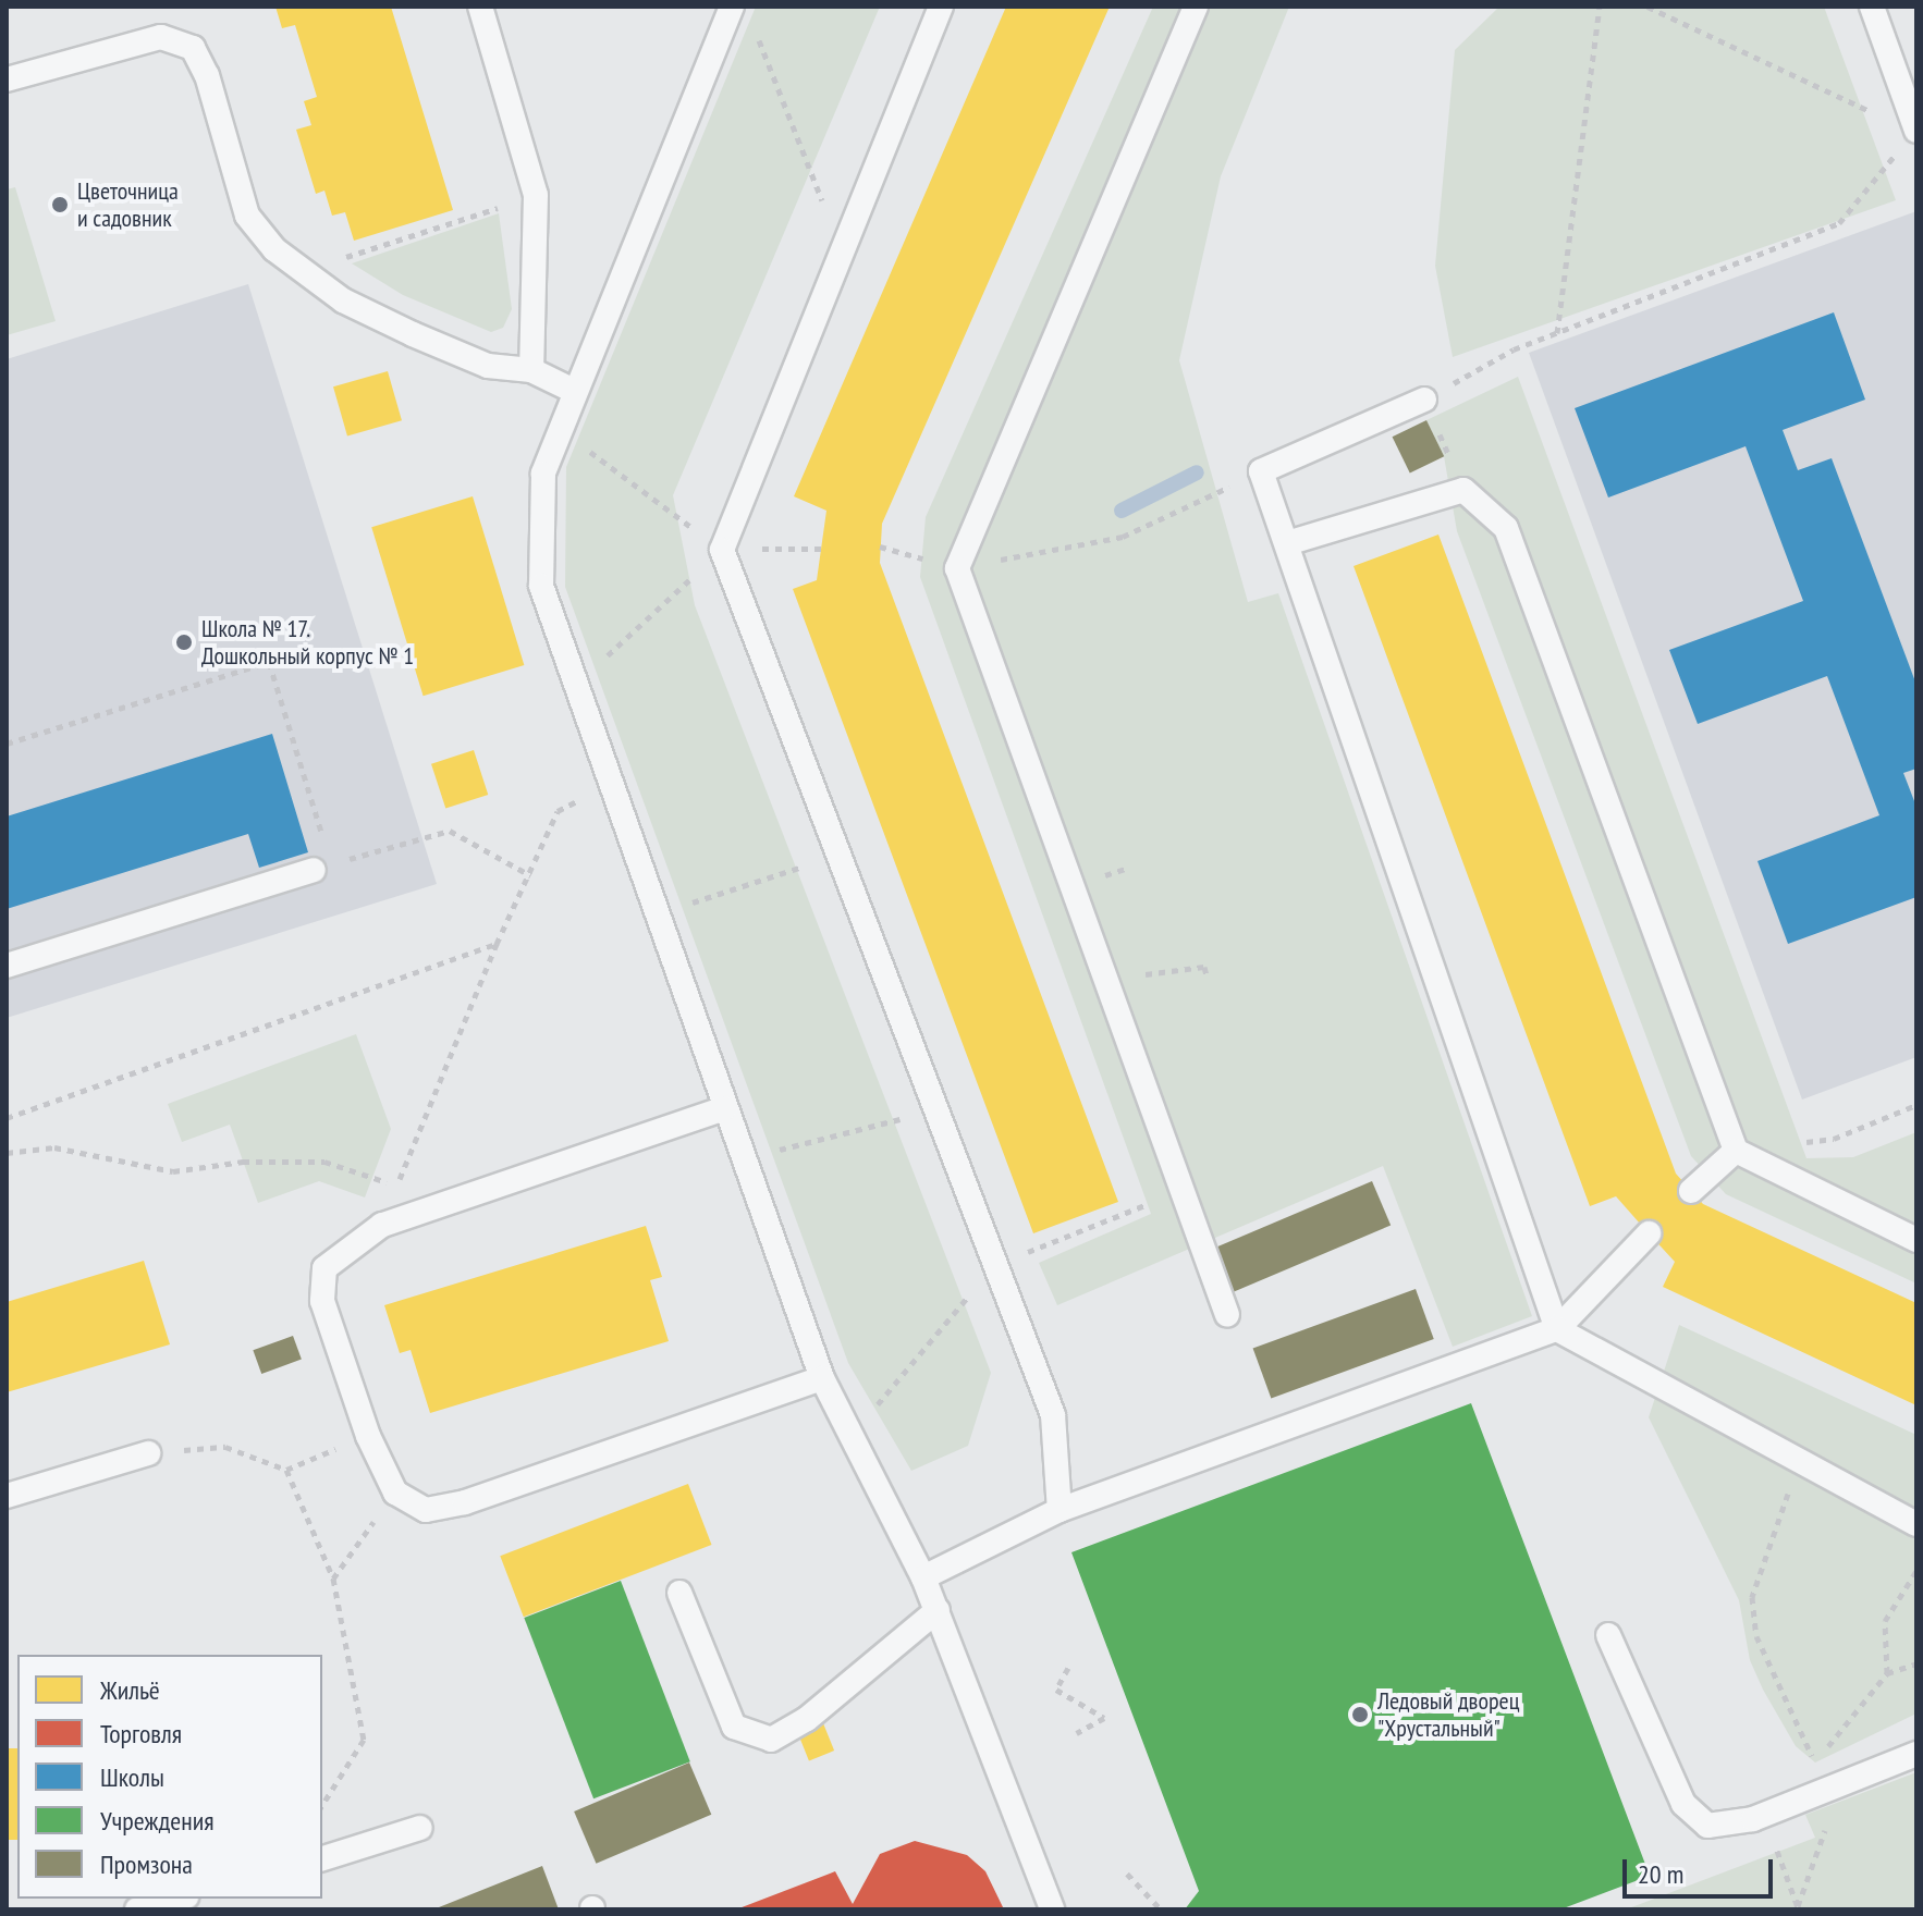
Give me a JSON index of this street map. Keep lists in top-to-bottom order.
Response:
{
  "places": ["Цветочница и садовник", "Школа № 17. Дошкольный корпус № 1", "Ледовый дворец \"Хрустальный\""],
  "legend": [
    "Жильё",
    "Торговля",
    "Школы",
    "Учреждения",
    "Промзона"
  ],
  "scale_bar": "20 m"
}
